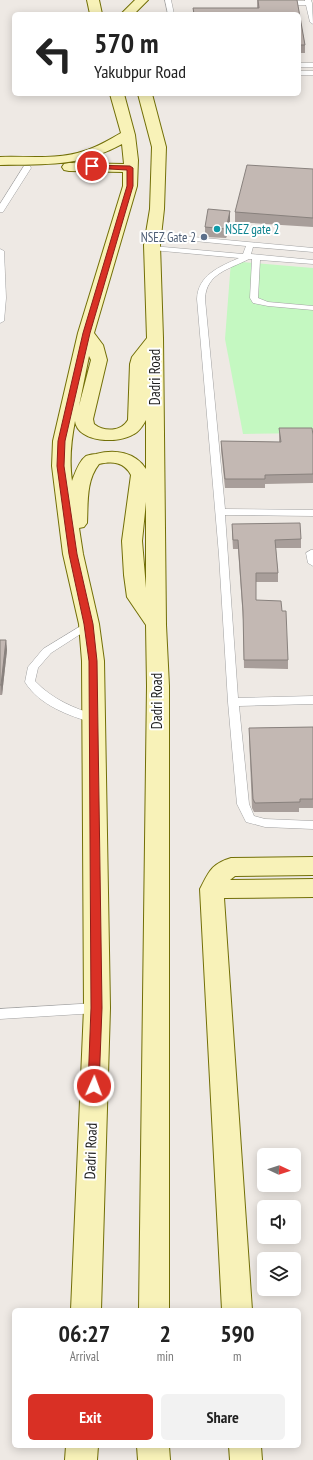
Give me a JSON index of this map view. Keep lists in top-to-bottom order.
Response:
{
  "streets": {
    "main road": ["Dadri Road"]
  },
  "places": ["NSEZ gate 2", "NSEZ Gate 2"],
  "north": "right",
  "page": {
    "turn": ["570 m", "Yakubpur Road"],
    "eta": [
      "06:27",
      "Arrival",
      "2",
      "min",
      "590",
      "m"
    ],
    "buttons": ["Exit", "Share"]
  }
}
